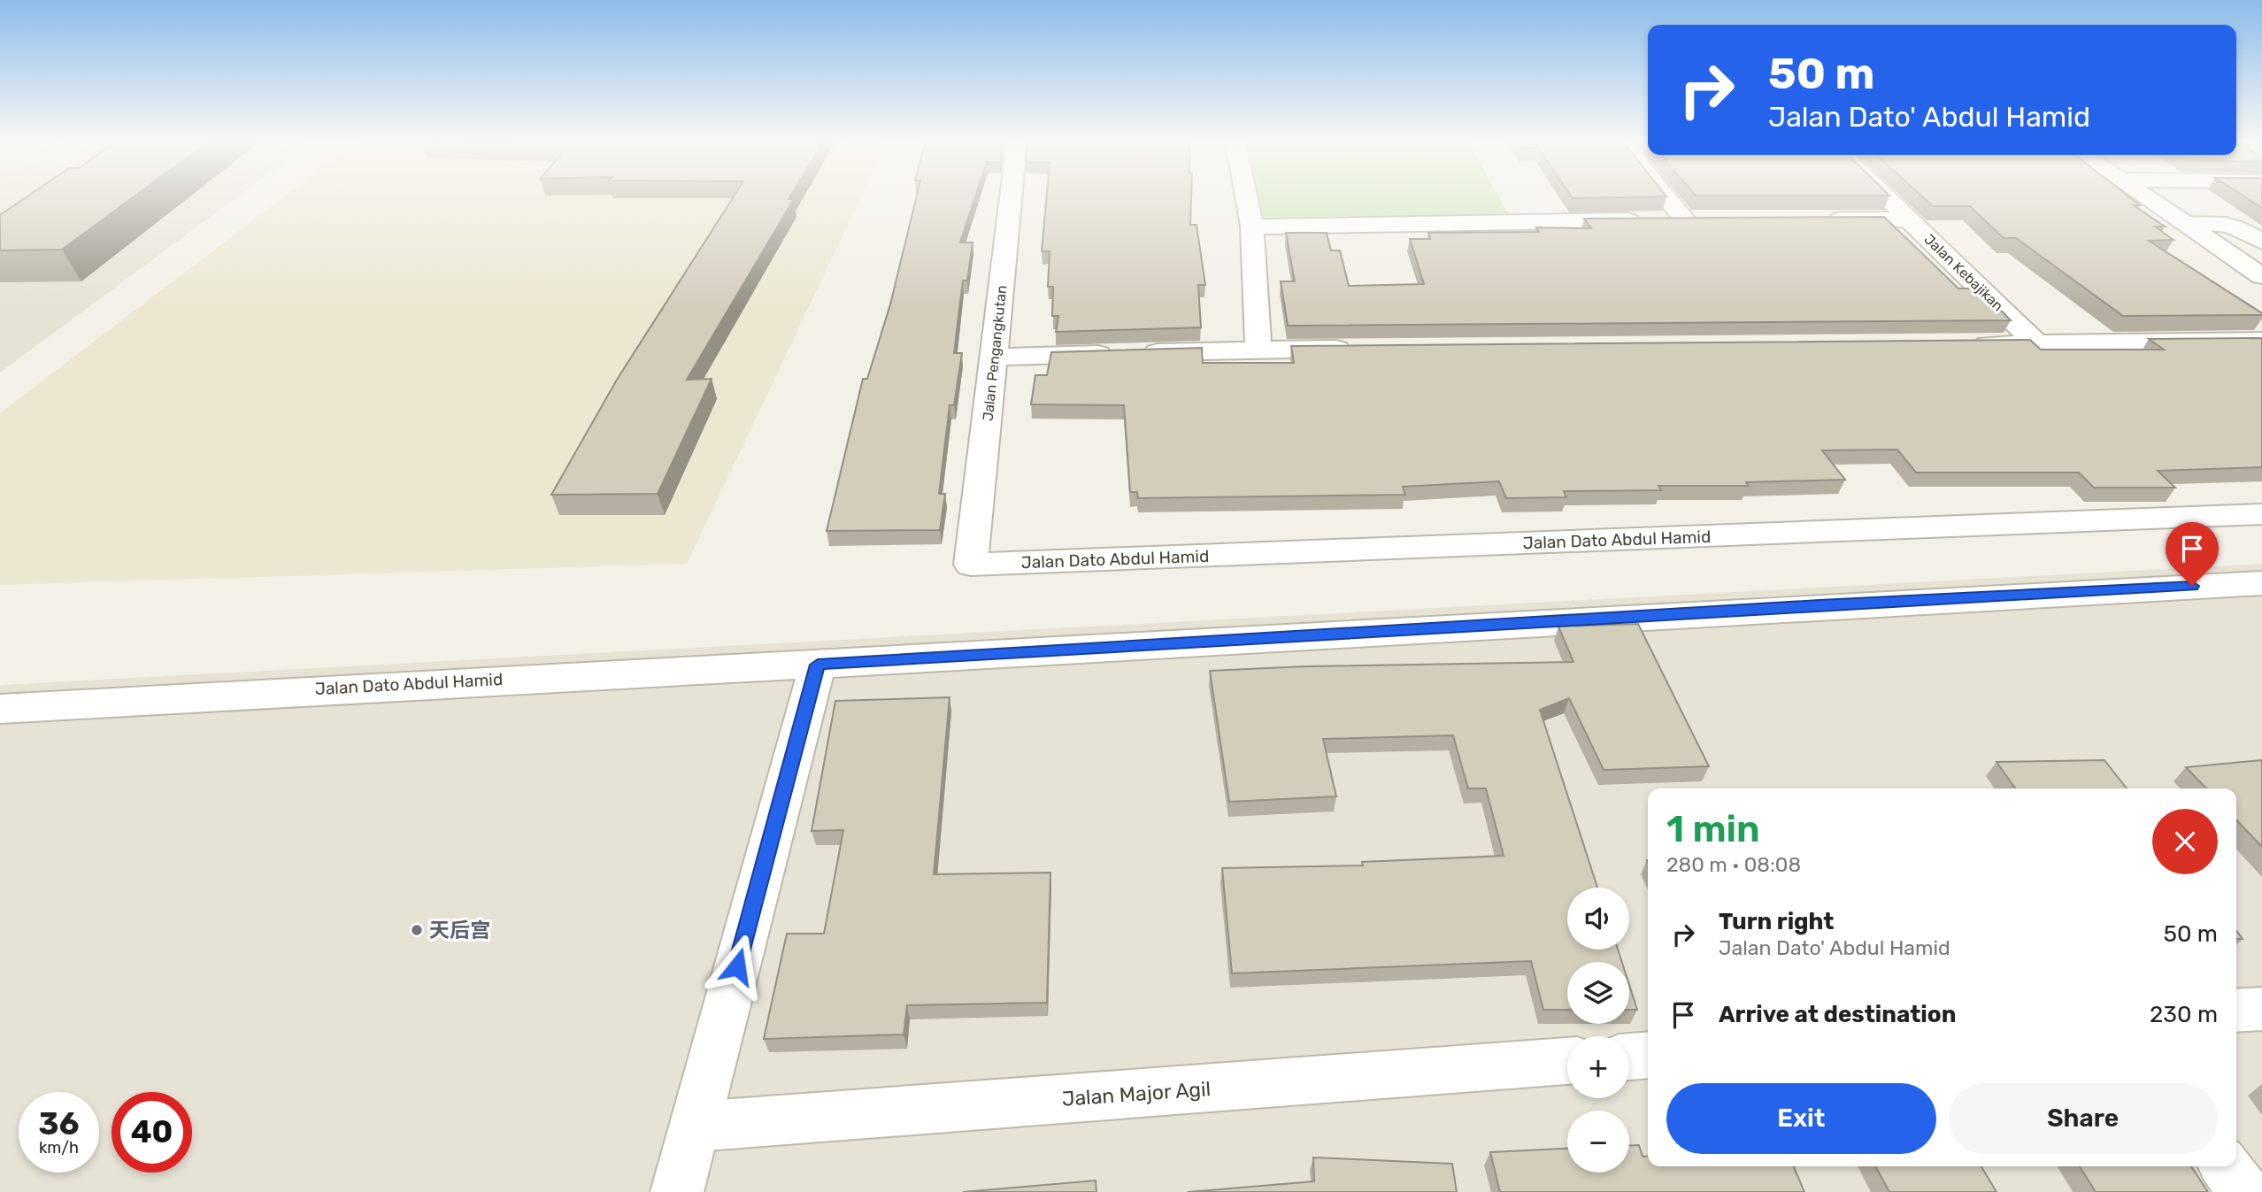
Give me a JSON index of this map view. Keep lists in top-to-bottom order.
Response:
{
  "streets": {
    "street": [
      "Jalan Kebajikan",
      "Jalan Pengangkutan",
      "Jalan Dato Abdul Hamid",
      "Jalan Major Agil"
    ]
  },
  "crossings": [
    ["Jalan Pengangkutan", "Jalan Dato Abdul Hamid"]
  ],
  "places": ["天后宫"],
  "page": {
    "turn": ["50 m", "Jalan Dato' Abdul Hamid"],
    "heading": ["1 min", "280 m · 08:08"],
    "map_buttons": ["+", "−"],
    "list": [
      {
        "name": "Turn right",
        "note": "Jalan Dato' Abdul Hamid",
        "value": "50 m"
      },
      {
        "name": "Arrive at destination",
        "value": "230 m"
      }
    ],
    "buttons": ["Exit", "Share"],
    "speed": "36 km/h",
    "limit": "40"
  }
}
